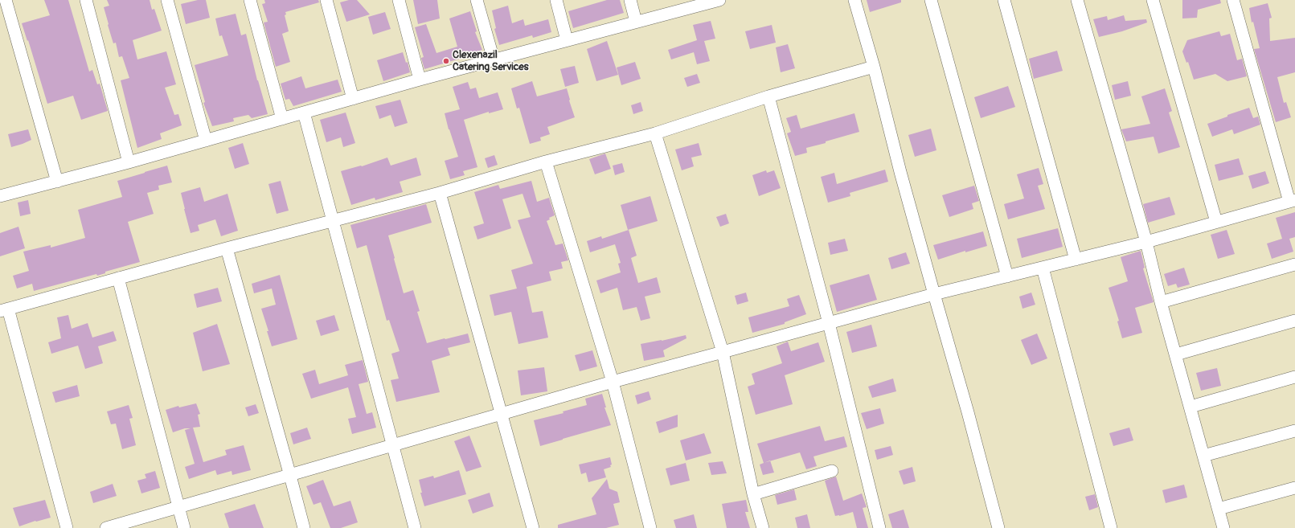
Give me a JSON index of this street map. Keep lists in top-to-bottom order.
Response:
{
  "places": ["Clexenazil Catering Services"]
}
